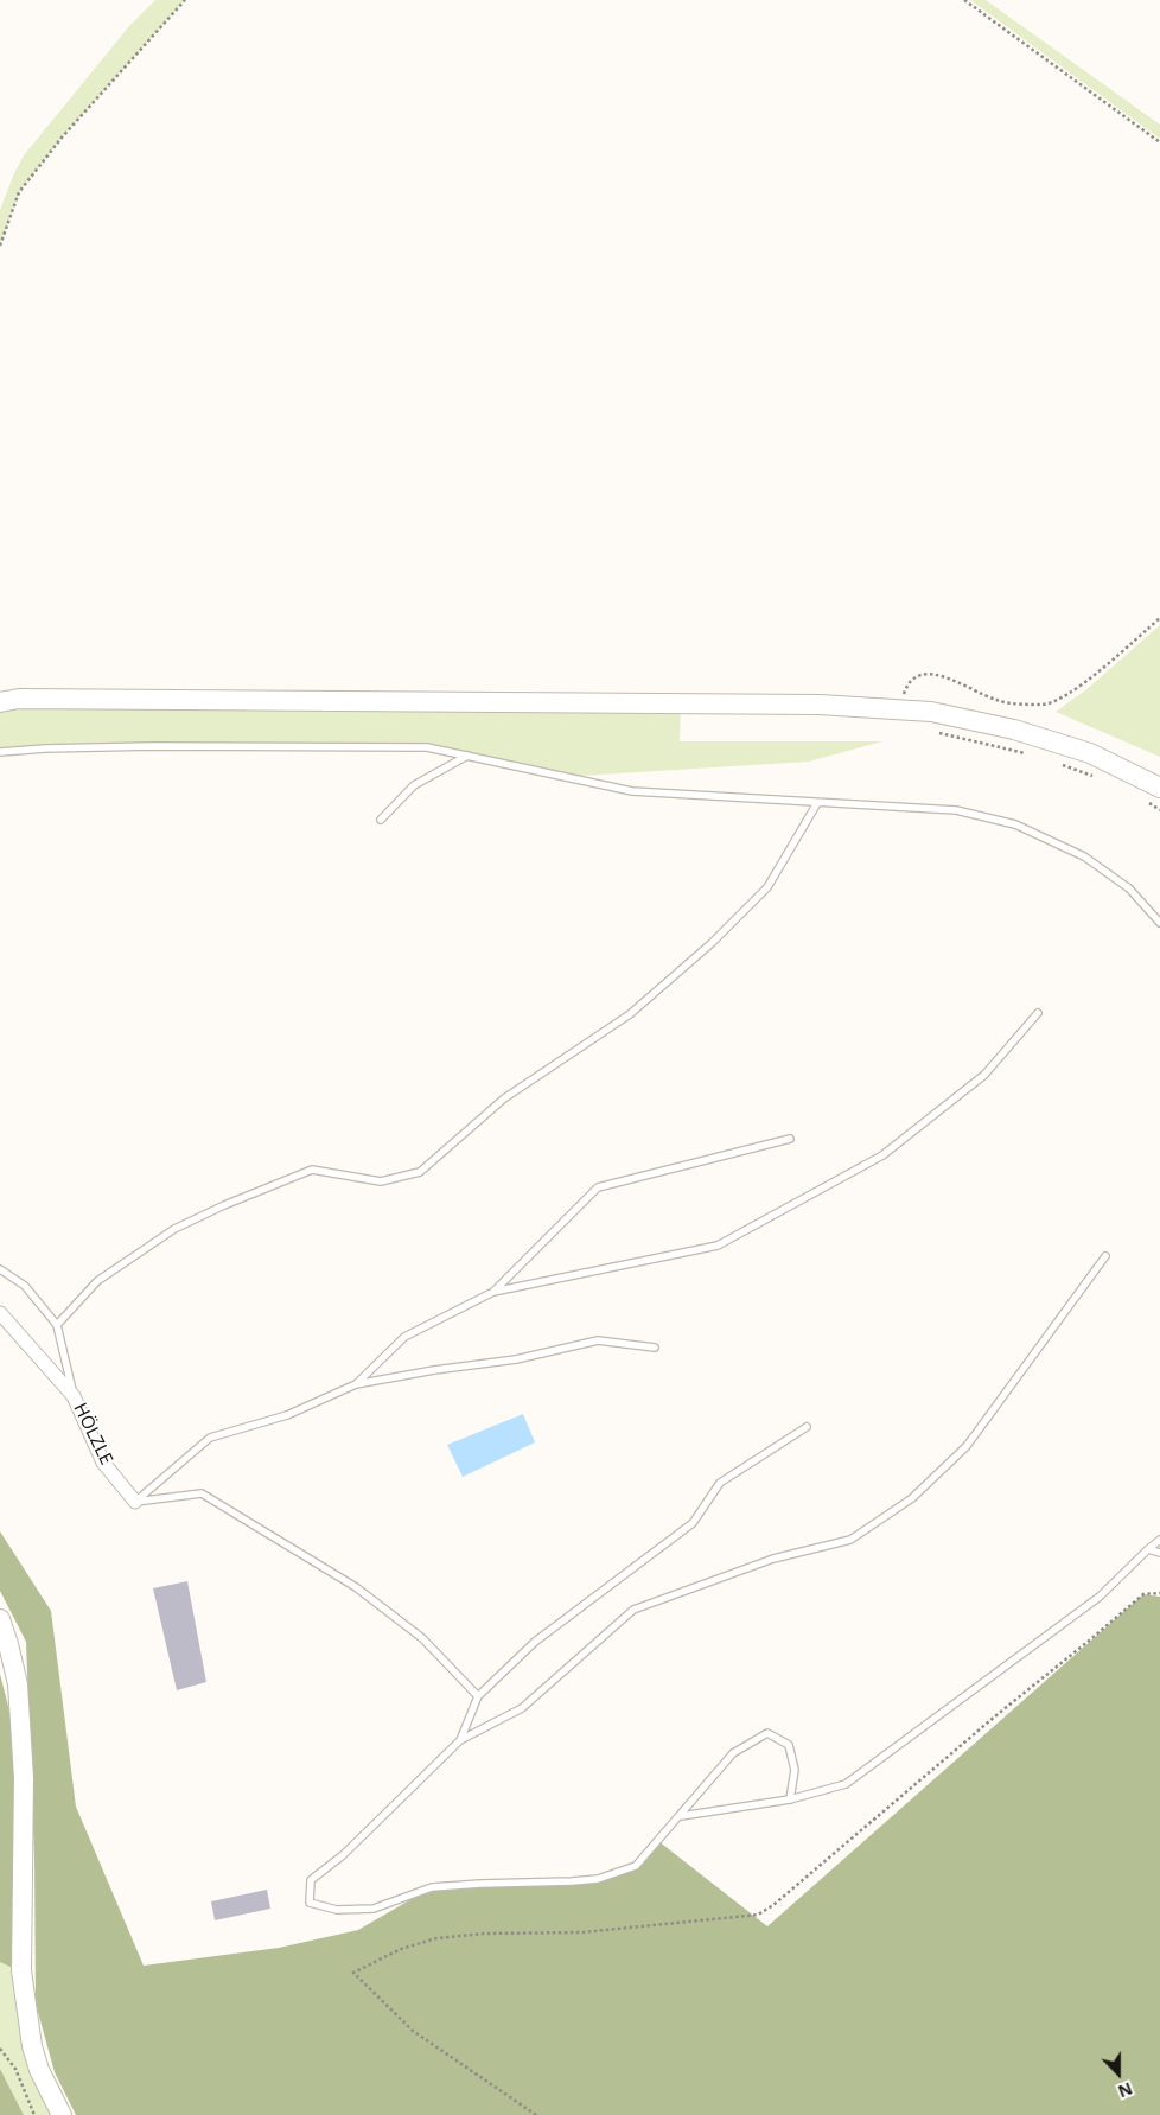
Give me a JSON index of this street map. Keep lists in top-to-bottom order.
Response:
{
  "streets": {
    "street": ["HÖLZLE"]
  },
  "north": "bottom"
}
